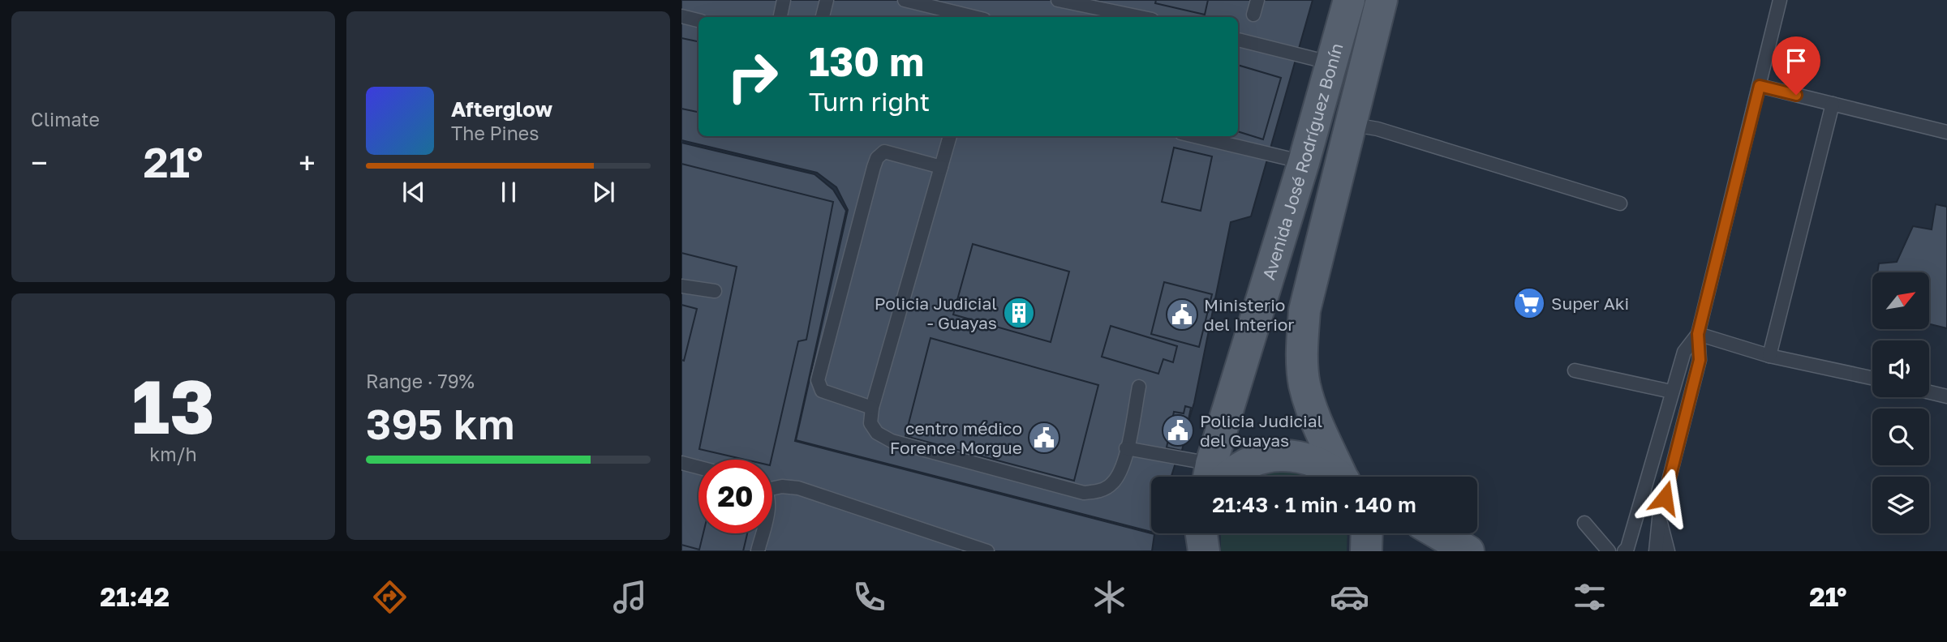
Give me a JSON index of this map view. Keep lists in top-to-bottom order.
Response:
{
  "streets": {
    "main road": ["Avenida José Rodríguez Bonín"]
  },
  "places": {
    "supermarket": ["Super Aki"],
    "building": ["Policia Judicial - Guayas"],
    "public building": ["Ministerio del Interior", "Policia Judicial del Guayas", "centro médico Forence Morgue"]
  },
  "north": "top right",
  "page": {
    "tile": [
      "Climate",
      ["13", "km/h"],
      ["Range · 79%", "395 km"]
    ],
    "turn": ["130 m", "Turn right"],
    "song": ["Afterglow", "The Pines"],
    "heat": ["−", "21°", "+"],
    "limit": "20",
    "trip": "21:43 · 1 min · 140 m",
    "tabs": ["21:42", "21°"]
  }
}
